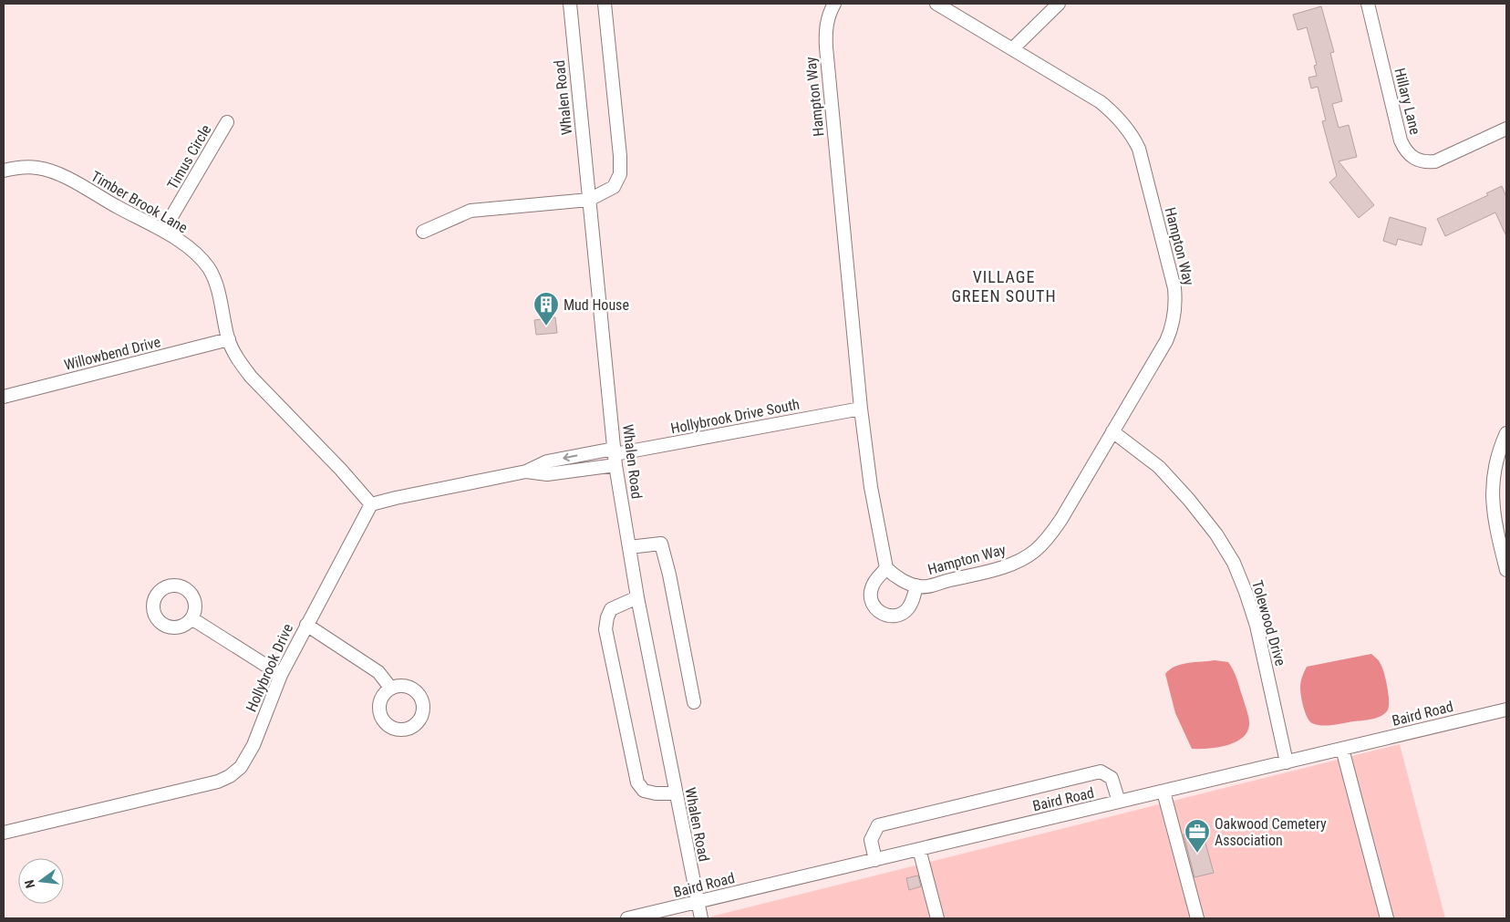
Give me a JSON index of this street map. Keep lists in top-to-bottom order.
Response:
{
  "streets": {
    "street": [
      "Hampton Way",
      "Whalen Road",
      "Hillary Lane",
      "Timus Circle",
      "Timber Brook Lane",
      "Willowbend Drive",
      "Hollybrook Drive South",
      "Tolewood Drive",
      "Hollybrook Drive",
      "Baird Road"
    ]
  },
  "crossings": [
    ["Hampton Way", "Hollybrook Drive South"],
    ["Hampton Way", "Tolewood Drive"],
    ["Whalen Road", "Hollybrook Drive South"],
    ["Whalen Road", "Baird Road"],
    ["Timus Circle", "Timber Brook Lane"],
    ["Timber Brook Lane", "Willowbend Drive"],
    ["Timber Brook Lane", "Hollybrook Drive"],
    ["Tolewood Drive", "Baird Road"]
  ],
  "districts": ["VILLAGE GREEN SOUTH"],
  "places": {
    "building": ["Mud House"],
    "office": ["Oakwood Cemetery Association"]
  },
  "north": "left"
}
